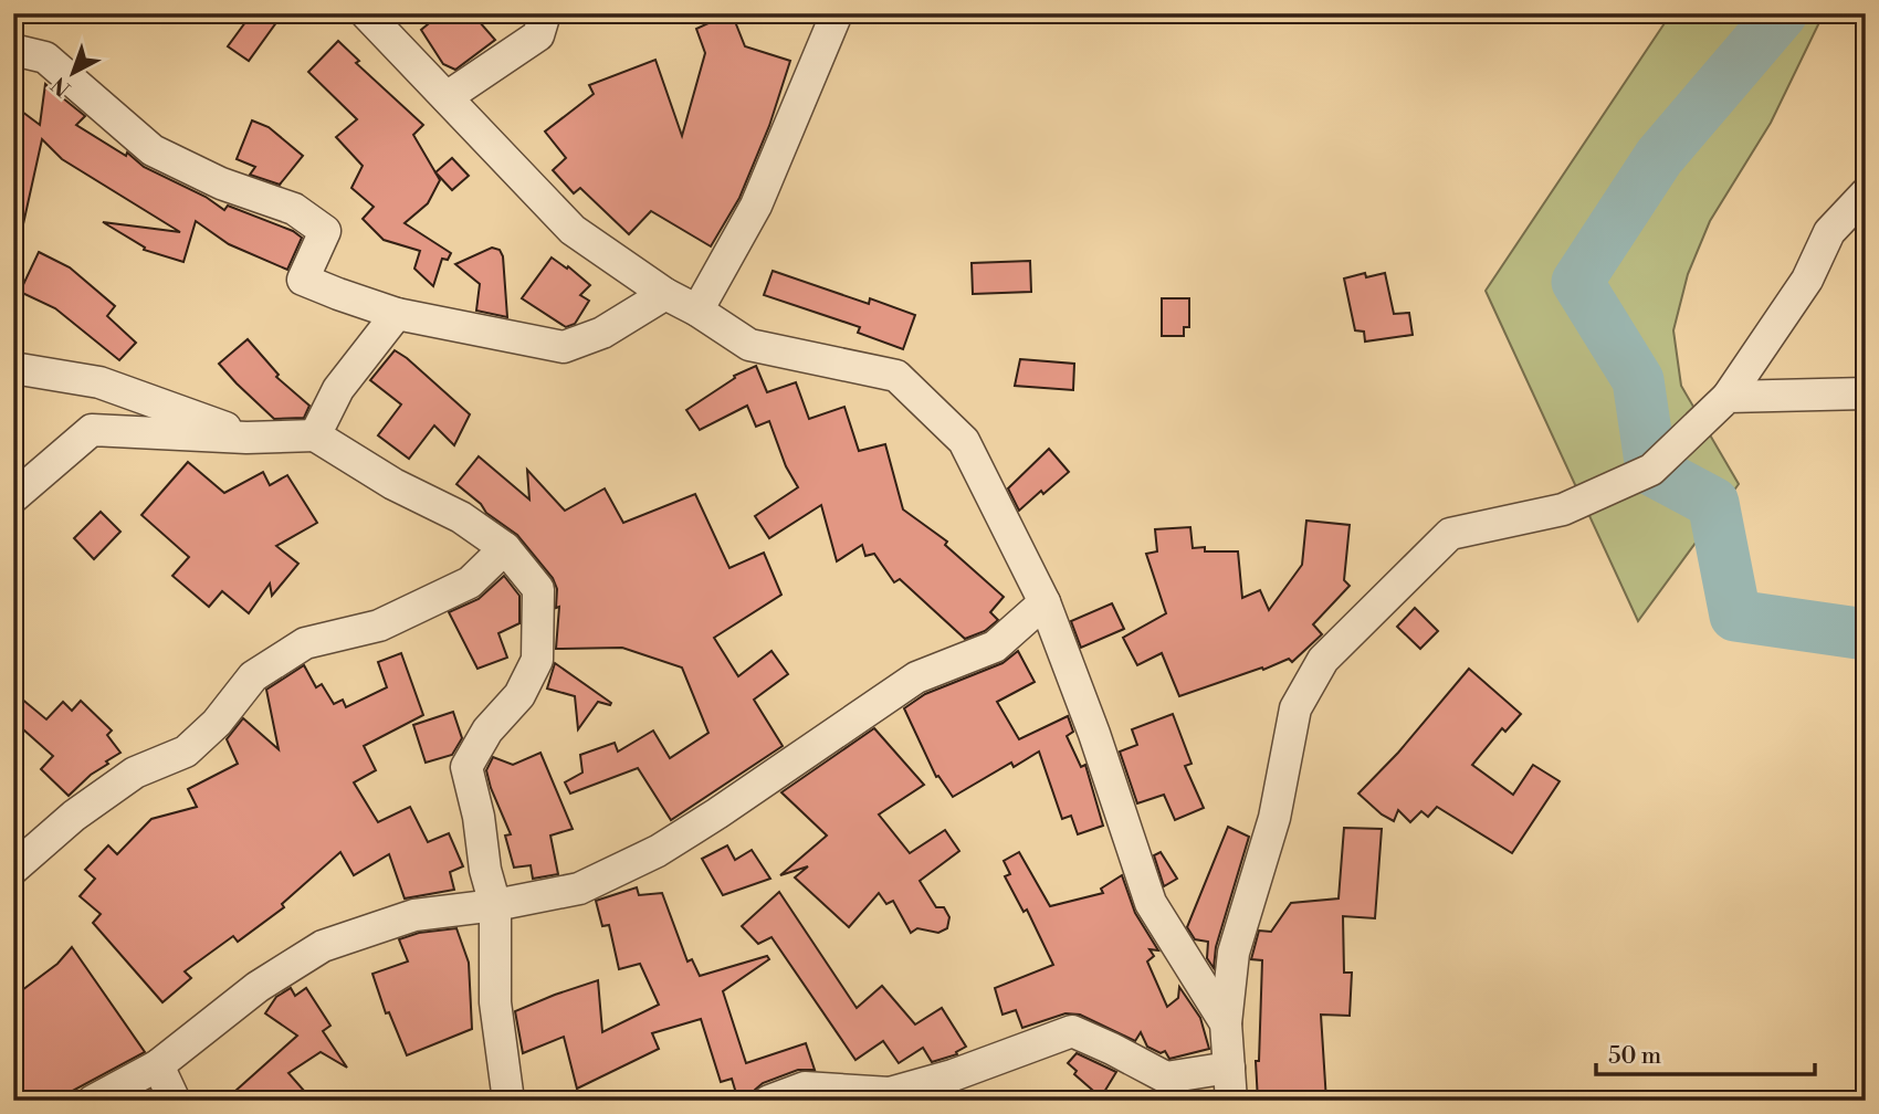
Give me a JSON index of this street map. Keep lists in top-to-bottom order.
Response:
{
  "scale_bar": "50 m",
  "north": "bottom left"
}
